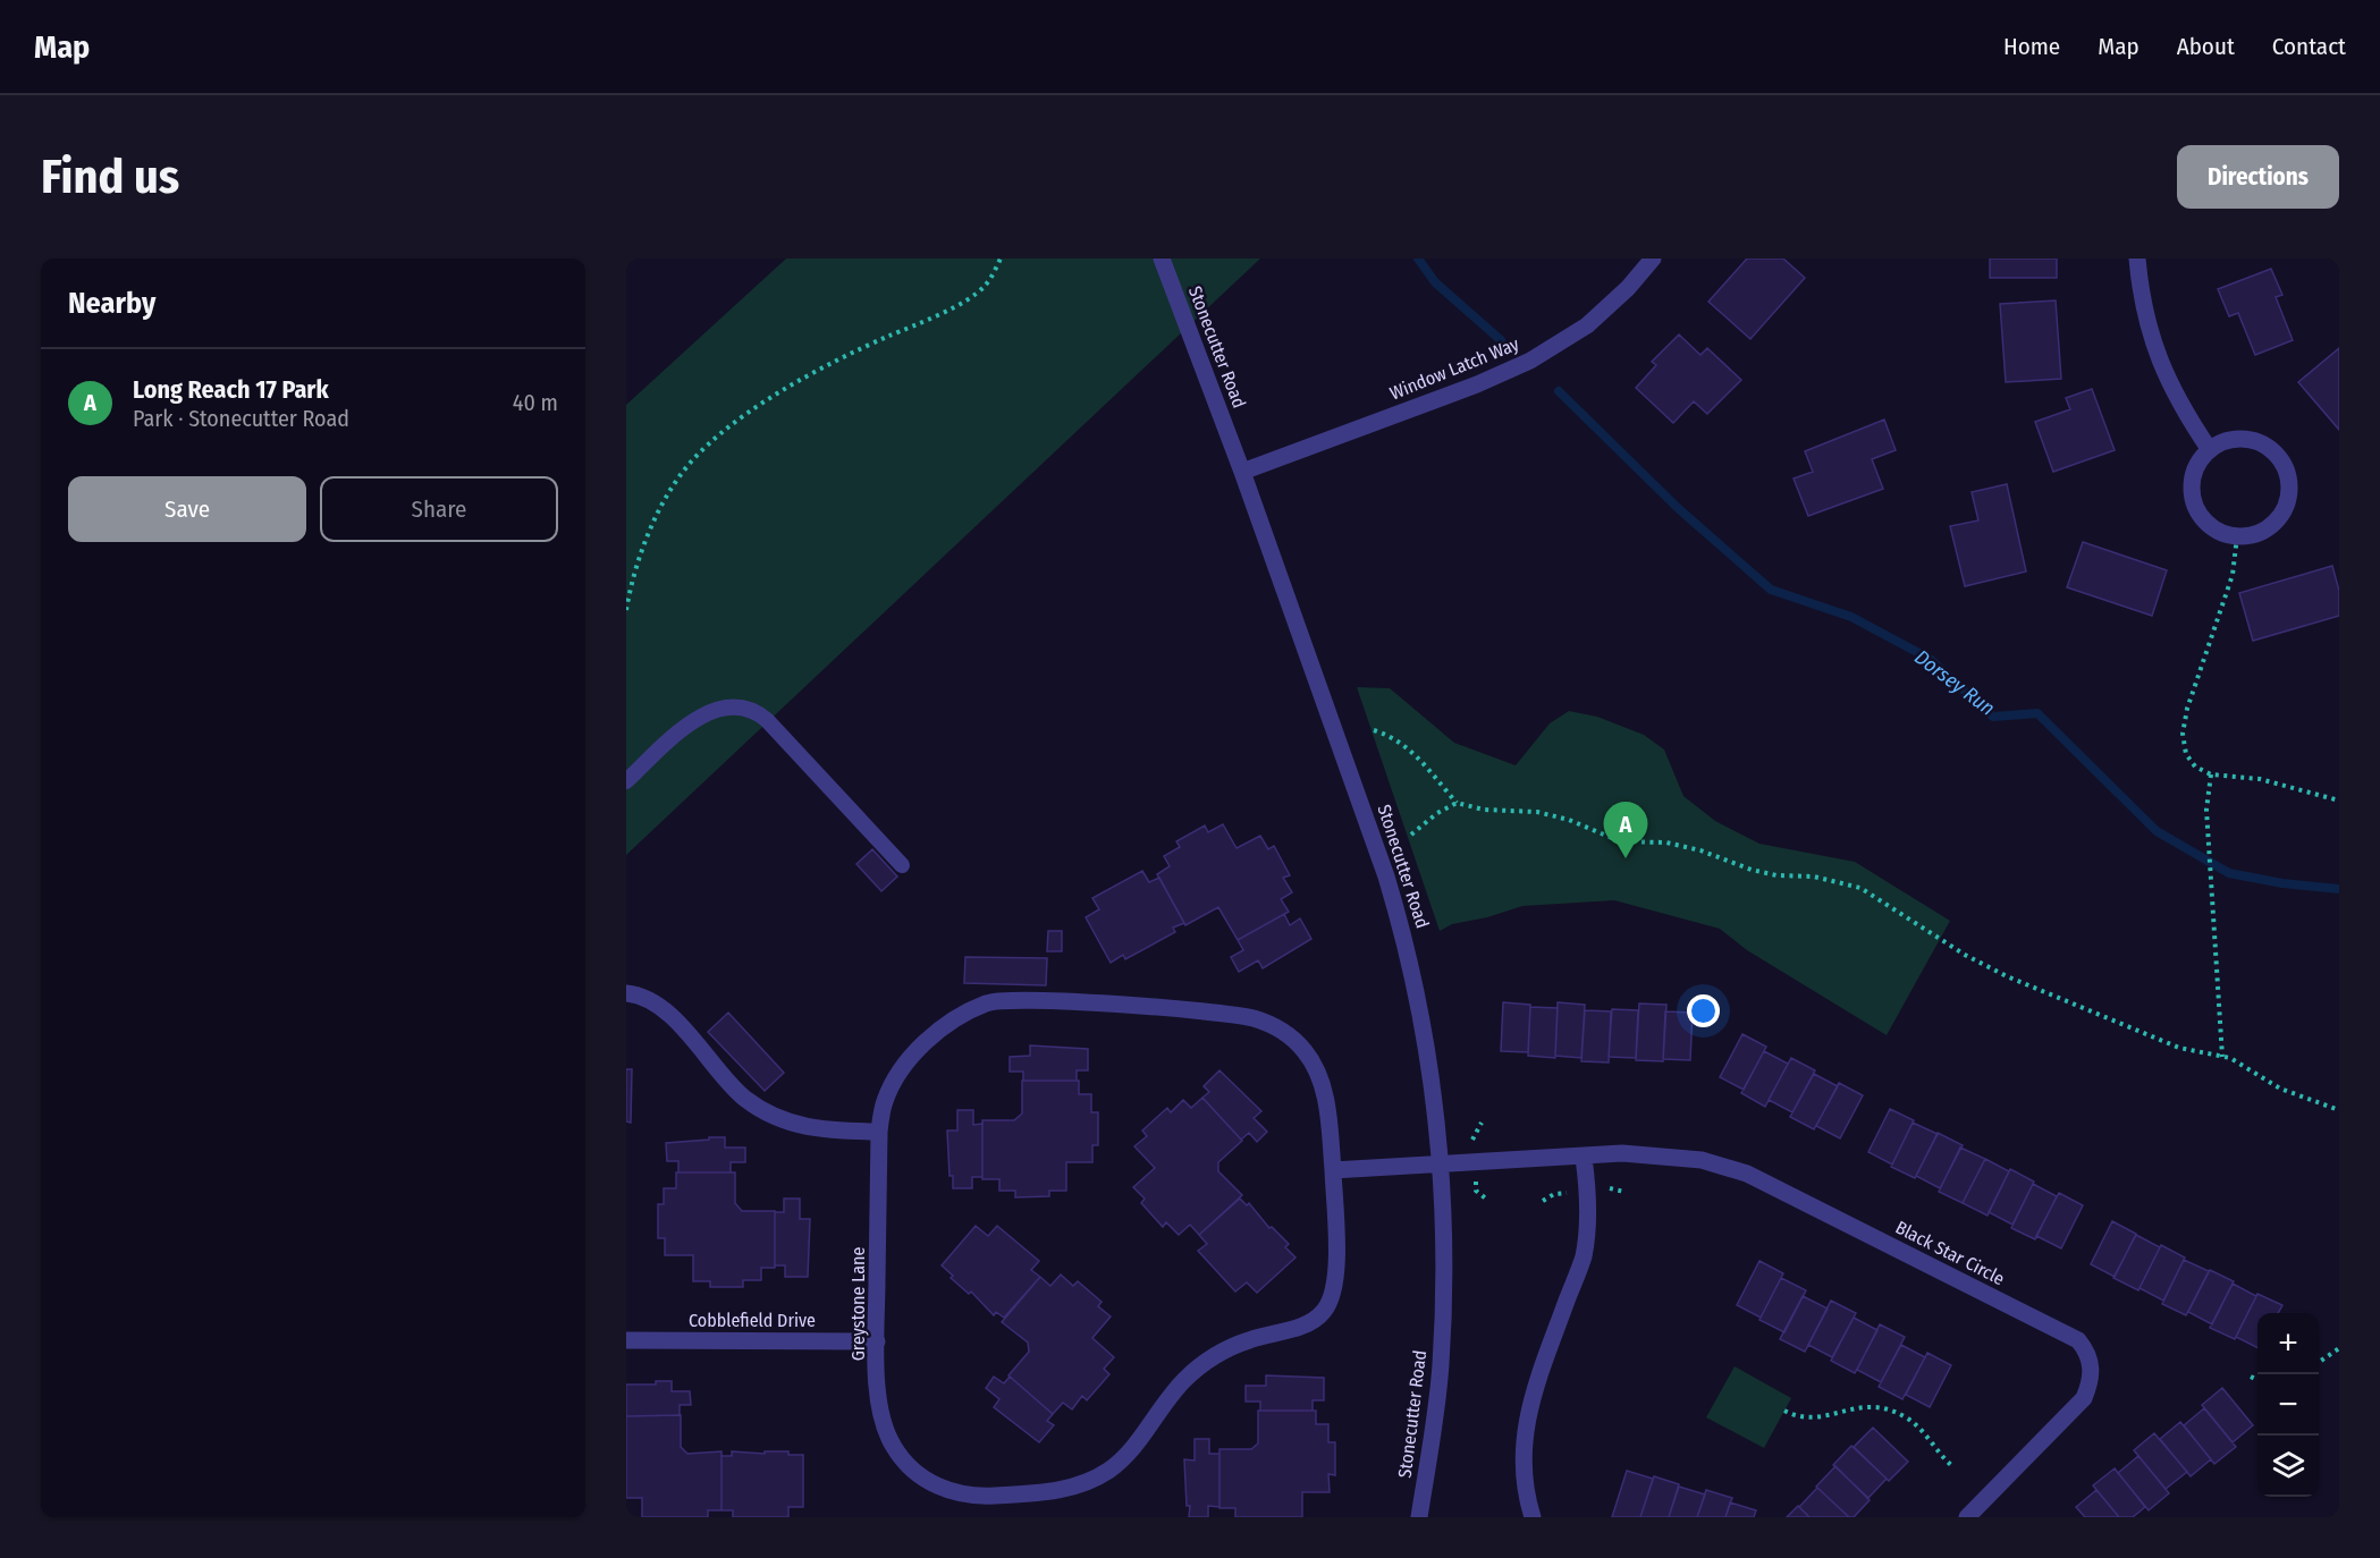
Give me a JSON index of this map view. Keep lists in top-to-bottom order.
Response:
{
  "streets": {
    "street": [
      "Stonecutter Road",
      "Window Latch Way",
      "Black Star Circle",
      "Greystone Lane",
      "Cobblefield Drive"
    ]
  },
  "crossings": [
    ["Stonecutter Road", "Window Latch Way"],
    ["Stonecutter Road", "Black Star Circle"],
    ["Greystone Lane", "Cobblefield Drive"]
  ],
  "water": ["Dorsey Run"],
  "page": {
    "header": "Map",
    "nav": [
      "Home",
      "Map",
      "About",
      "Contact"
    ],
    "buttons": [
      "Directions",
      ["Save", "Share"]
    ],
    "title": "Find us",
    "heading": "Nearby",
    "list": [
      {
        "mark": "A",
        "name": "Long Reach 17 Park",
        "note": "Park · Stonecutter Road",
        "value": "40 m"
      }
    ],
    "pins": "A",
    "map_buttons": ["+", "−"]
  }
}
